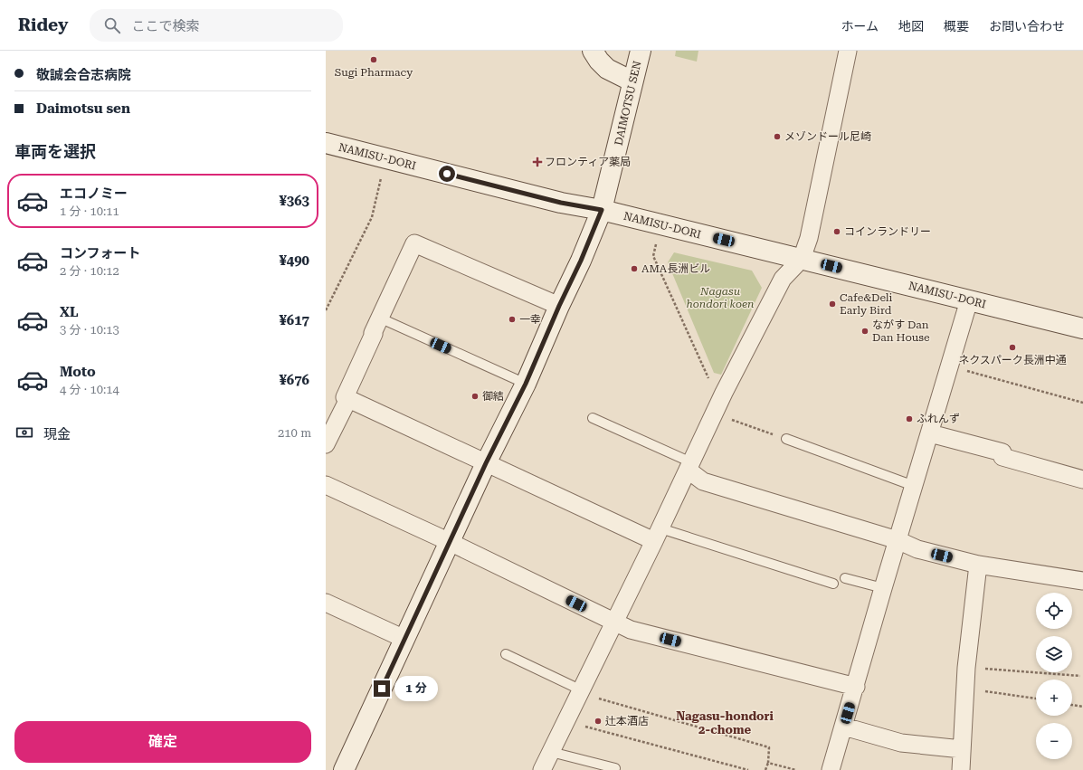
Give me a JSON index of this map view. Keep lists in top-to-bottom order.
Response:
{
  "streets": {
    "street": ["DAIMOTSU SEN", "NAMISU-DORI"]
  },
  "crossings": [
    ["DAIMOTSU SEN", "NAMISU-DORI"]
  ],
  "districts": ["Nagasu-hondori 2-chome"],
  "parks": ["Nagasu hondori koen"],
  "places": {
    "other": [
      "Sugi Pharmacy",
      "メゾンドール尼崎",
      "コインランドリー",
      "AMA長洲ビル",
      "Cafe&Deli Early Bird",
      "一幸",
      "ながす Dan Dan House",
      "ネクスパーク長洲中通",
      "御結",
      "ふれんず",
      "辻本酒店"
    ],
    "health": ["フロンティア薬局"]
  },
  "page": {
    "header": "Ridey",
    "search": "ここで検索",
    "nav": [
      "ホーム",
      "地図",
      "概要",
      "お問い合わせ"
    ],
    "banner": ["敬誠会合志病院", "Daimotsu sen"],
    "heading": "車両を選択",
    "list": [
      {
        "name": "エコノミー",
        "note": "1 分 · 10:11",
        "value": "¥363"
      },
      {
        "name": "コンフォート",
        "note": "2 分 · 10:12",
        "value": "¥490"
      },
      {
        "name": "XL",
        "note": "3 分 · 10:13",
        "value": "¥617"
      },
      {
        "name": "Moto",
        "note": "4 分 · 10:14",
        "value": "¥676"
      }
    ],
    "pay": ["現金", "210 m"],
    "map_buttons": ["+", "−"],
    "bubble": "1 分",
    "buttons": "確定"
  }
}
